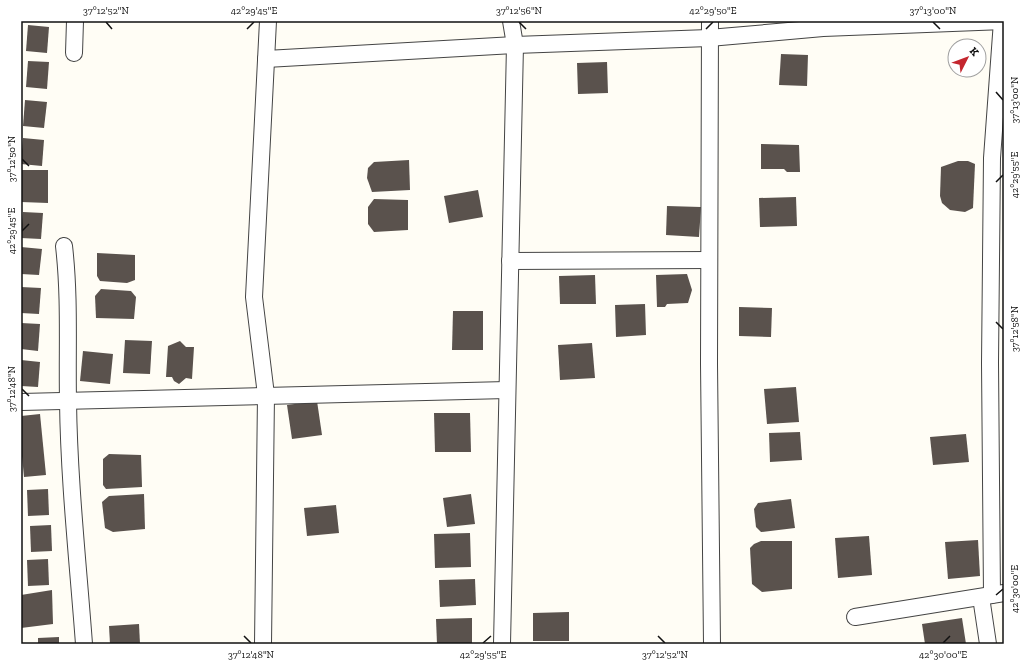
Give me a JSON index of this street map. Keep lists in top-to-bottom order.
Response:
{
  "north": "top right",
  "coordinates": [
    "37°12'52\"N",
    "42°29'45\"E",
    "37°12'56\"N",
    "42°29'50\"E",
    "37°13'00\"N",
    "37°12'50\"N",
    "42°29'55\"E",
    "37°12'58\"N",
    "37°12'48\"N",
    "42°30'00\"E"
  ]
}
